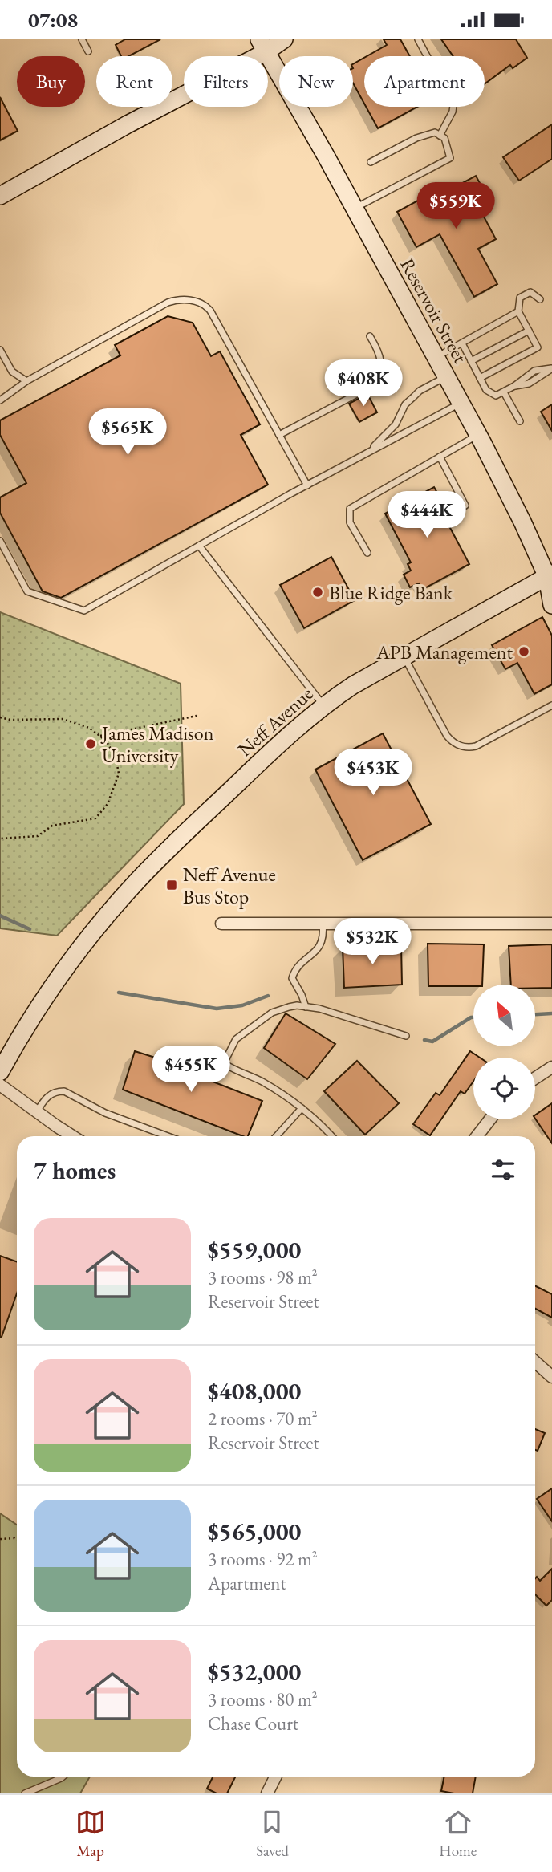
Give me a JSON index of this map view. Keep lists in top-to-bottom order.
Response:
{
  "streets": {
    "main road": ["Reservoir Street", "Neff Avenue"]
  },
  "crossings": [
    ["Reservoir Street", "Neff Avenue"]
  ],
  "places": {
    "other": ["Blue Ridge Bank", "APB Management", "James Madison University"],
    "transit": ["Neff Avenue Bus Stop"]
  },
  "north": "top left",
  "page": {
    "status": "07:08",
    "chip": [
      "Buy",
      "Rent",
      "Filters",
      "New",
      "Apartment"
    ],
    "price": [
      "$559K",
      "$408K",
      "$565K",
      "$444K",
      "$453K",
      "$532K",
      "$455K"
    ],
    "heading": "7 homes",
    "list": [
      {
        "name": "$559,000",
        "note": "3 rooms · 98 m² · Reservoir Street"
      },
      {
        "name": "$408,000",
        "note": "2 rooms · 70 m² · Reservoir Street"
      },
      {
        "name": "$565,000",
        "note": "3 rooms · 92 m² · Apartment"
      },
      {
        "name": "$532,000",
        "note": "3 rooms · 80 m² · Chase Court"
      }
    ],
    "tabs": ["Map", "Saved", "Home"]
  }
}
